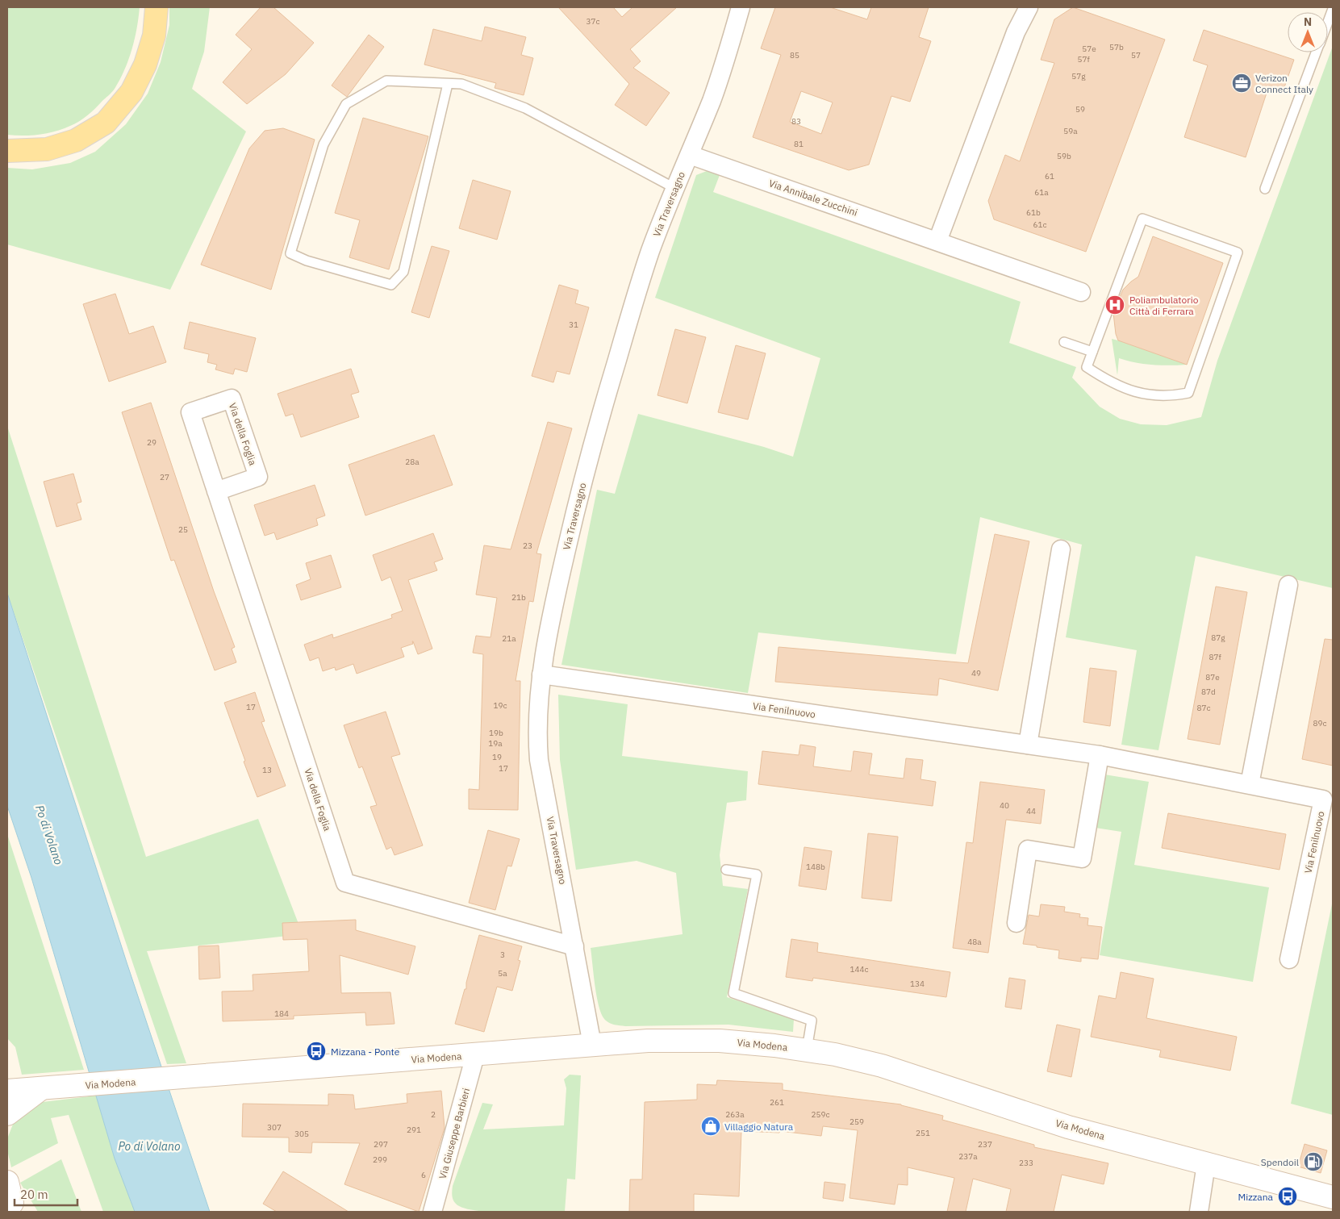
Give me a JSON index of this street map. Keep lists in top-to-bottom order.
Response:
{
  "streets": {
    "main road": ["Via Modena"],
    "street": [
      "Via Annibale Zucchini",
      "Via Traversagno",
      "Via della Foglia",
      "Via Fenilnuovo",
      "Via Giuseppe Barbieri"
    ]
  },
  "crossings": [
    ["Via Annibale Zucchini", "Via Traversagno"],
    ["Via Traversagno", "Via della Foglia"],
    ["Via Traversagno", "Via Fenilnuovo"],
    ["Via Traversagno", "Via Modena"],
    ["Via Modena", "Via Giuseppe Barbieri"]
  ],
  "water": ["Po di Volano"],
  "places": {
    "office": ["Verizon Connect Italy"],
    "hospital": ["Poliambulatorio Città di Ferrara"],
    "bus stop": ["Mizzana - Ponte", "Mizzana"],
    "shop": ["Villaggio Natura"],
    "fuel station": ["Spendoil"]
  },
  "house_numbers": [
    "37c",
    "57b",
    "57e",
    "85",
    "57",
    "57f",
    "57g",
    "59",
    "83",
    "59a",
    "81",
    "59b",
    "61",
    "61a",
    "61b",
    "61c",
    "31",
    "29",
    "28a",
    "27",
    "25",
    "23",
    "21b",
    "87g",
    "21a",
    "87f",
    "49",
    "87e",
    "87d",
    "19c",
    "17",
    "87c",
    "89c",
    "19b",
    "19a",
    "19",
    "17",
    "13",
    "40",
    "44",
    "148b",
    "48a",
    "3",
    "144c",
    "5a",
    "134",
    "184",
    "261",
    "2",
    "263a",
    "259c",
    "259",
    "307",
    "291",
    "251",
    "305",
    "297",
    "237",
    "237a",
    "299",
    "233",
    "6"
  ],
  "scale_bar": "20 m",
  "north": "top"
}
